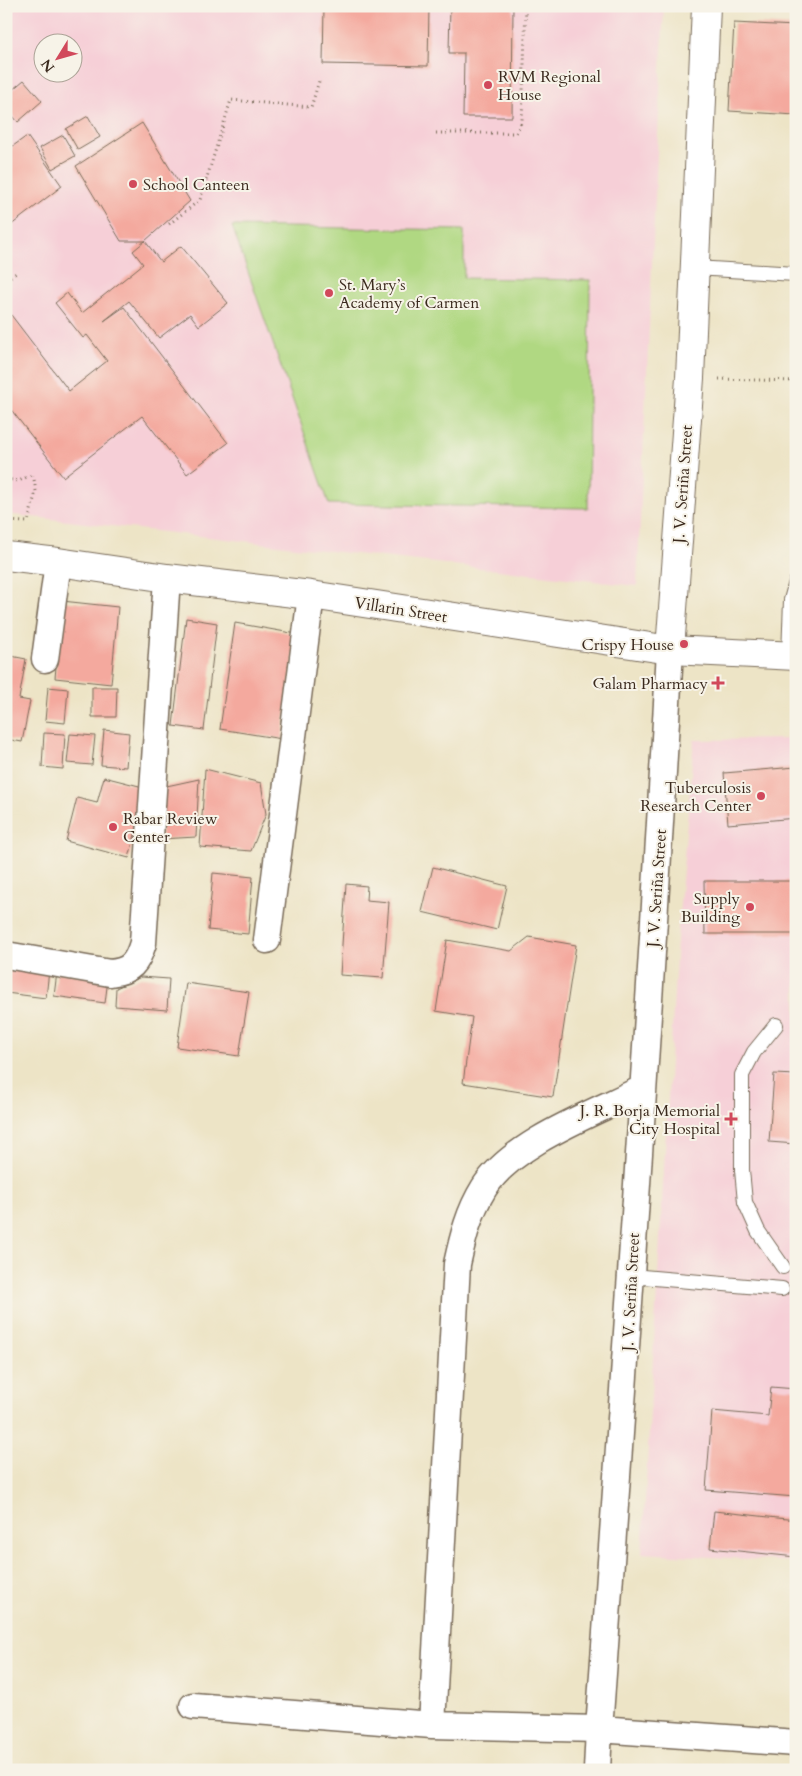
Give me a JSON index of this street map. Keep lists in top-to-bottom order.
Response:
{
  "streets": {
    "main road": ["J. V. Seriña Street", "Villarin Street"]
  },
  "crossings": [
    ["J. V. Seriña Street", "Villarin Street"]
  ],
  "places": {
    "other": [
      "RVM Regional House",
      "School Canteen",
      "St. Mary’s Academy of Carmen",
      "Crispy House",
      "Tuberculosis Research Center",
      "Rabar Review Center",
      "Supply Building"
    ],
    "health": ["Galam Pharmacy", "J. R. Borja Memorial City Hospital"]
  },
  "north": "bottom left"
}
